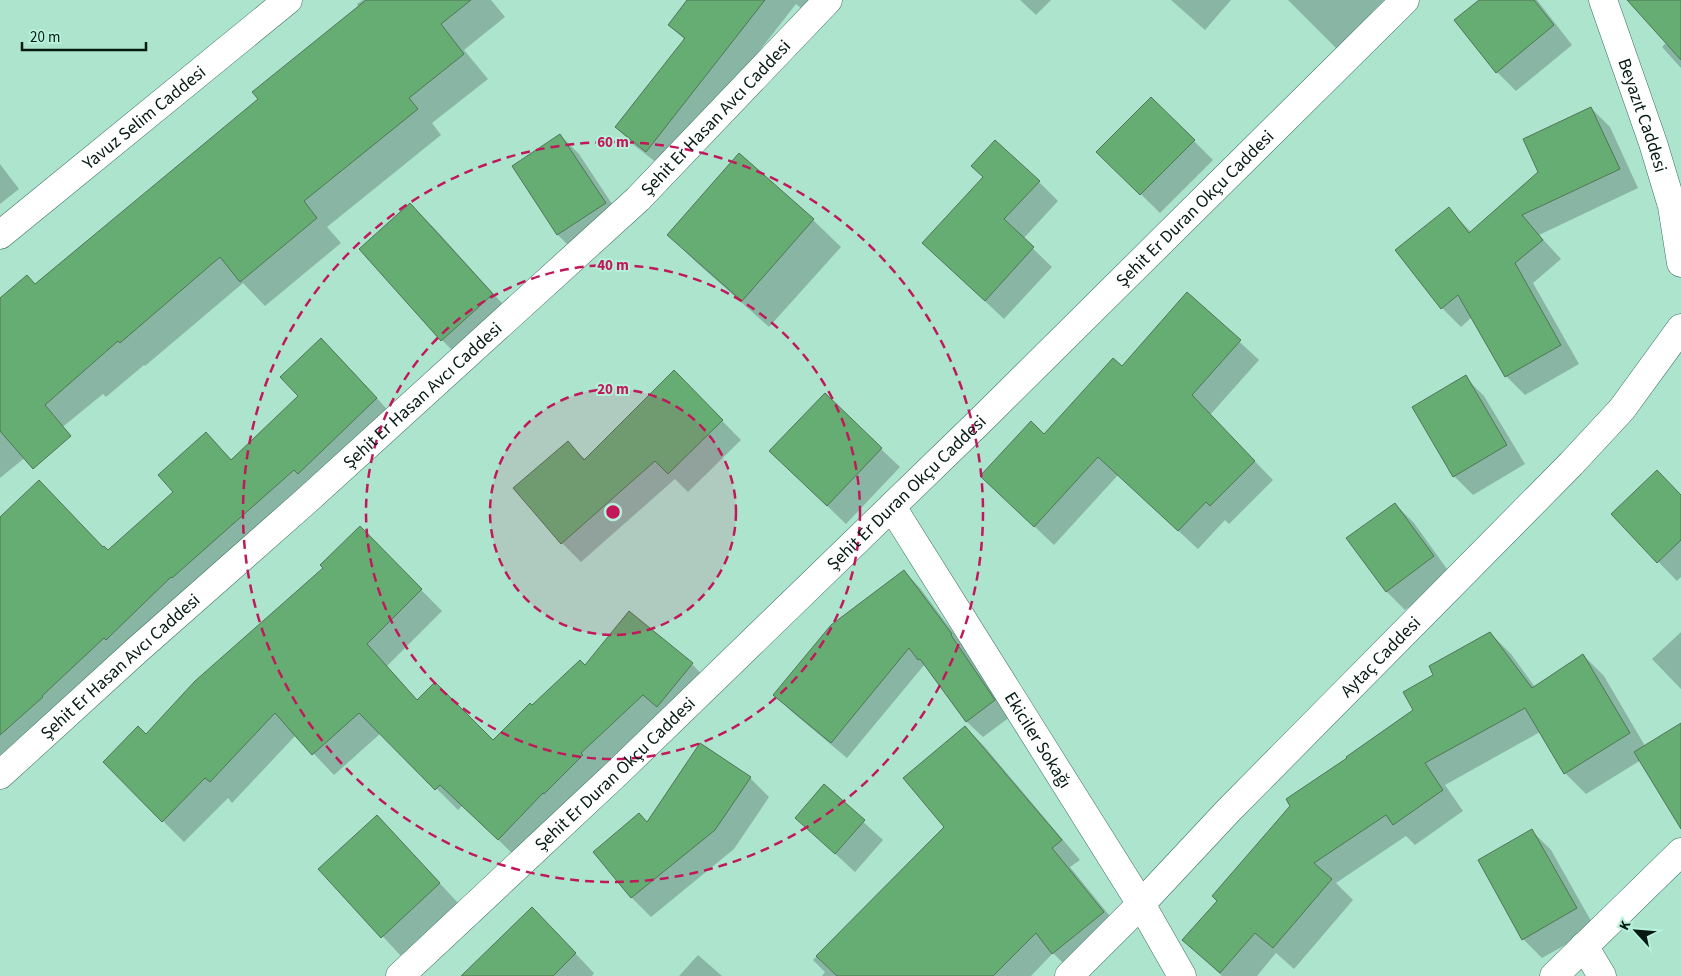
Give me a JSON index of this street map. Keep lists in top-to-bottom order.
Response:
{
  "streets": {
    "street": [
      "Beyazıt Caddesi",
      "Şehit Er Hasan Avcı Caddesi",
      "Yavuz Selim Caddesi",
      "Şehit Er Duran Okçu Caddesi",
      "Aytaç Caddesi",
      "Ekiciler Sokağı"
    ]
  },
  "crossings": [
    ["Şehit Er Duran Okçu Caddesi", "Ekiciler Sokağı"],
    ["Aytaç Caddesi", "Ekiciler Sokağı"]
  ],
  "scale_bar": "20 m",
  "north": "top left",
  "rings": ["60 m", "40 m", "20 m"]
}
